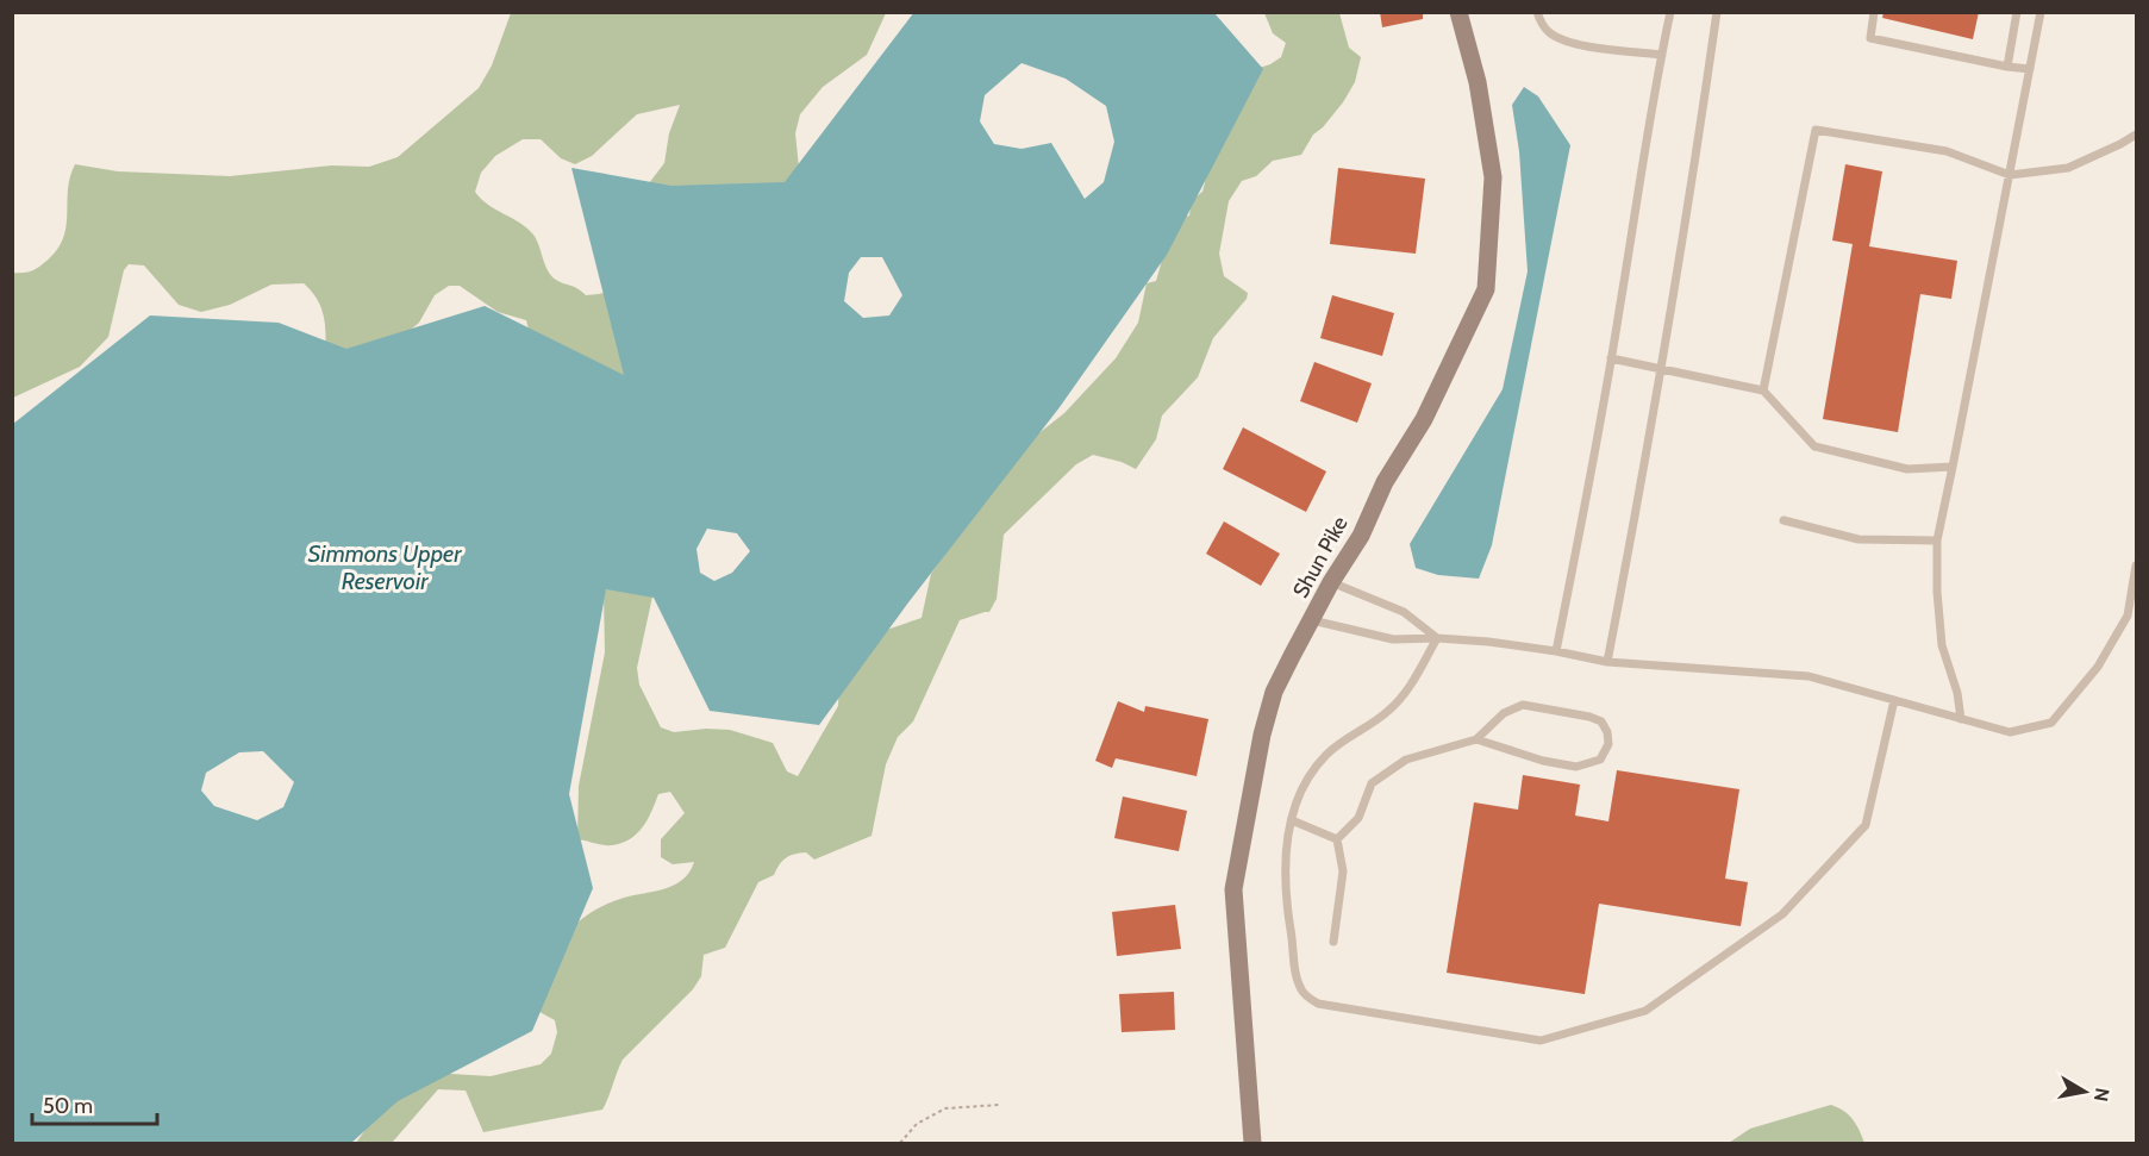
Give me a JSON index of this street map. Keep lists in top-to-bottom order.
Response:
{
  "streets": {
    "main road": ["Shun Pike"]
  },
  "water": ["Simmons Upper Reservoir"],
  "scale_bar": "50 m",
  "north": "right"
}
